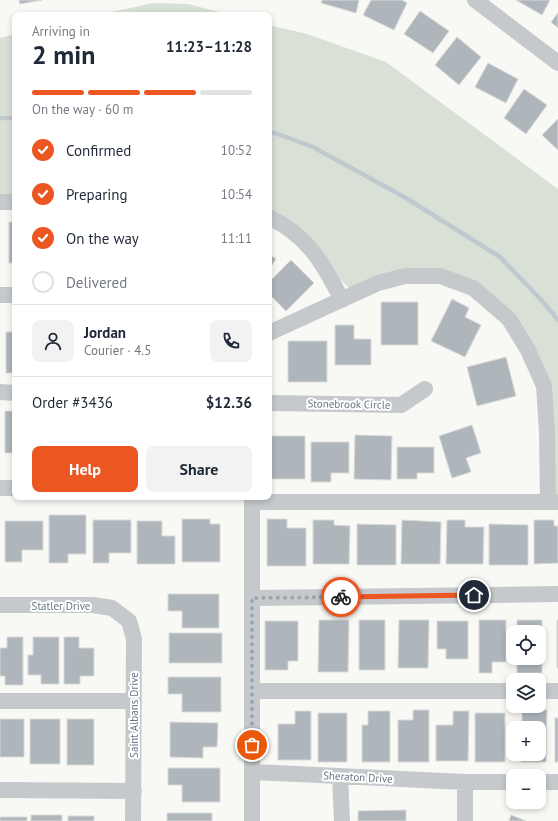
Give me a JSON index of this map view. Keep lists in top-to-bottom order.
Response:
{
  "streets": {
    "street": [
      "Stonebrook Circle",
      "Statler Drive",
      "Saint Albans Drive",
      "Sheraton Drive"
    ]
  },
  "crossings": [
    ["Statler Drive", "Saint Albans Drive"]
  ],
  "page": {
    "heading": ["2 min", "Arriving in", "11:23–11:28"],
    "panel": [
      "Jordan",
      "Courier · 4.5",
      "Order #3436",
      "$12.36"
    ],
    "bar": "On the way · 60 m",
    "list": [
      ["Confirmed", "10:52"],
      ["Preparing", "10:54"],
      ["On the way", "11:11"],
      "Delivered"
    ],
    "buttons": ["Help", "Share"],
    "map_buttons": ["+", "−"]
  }
}
